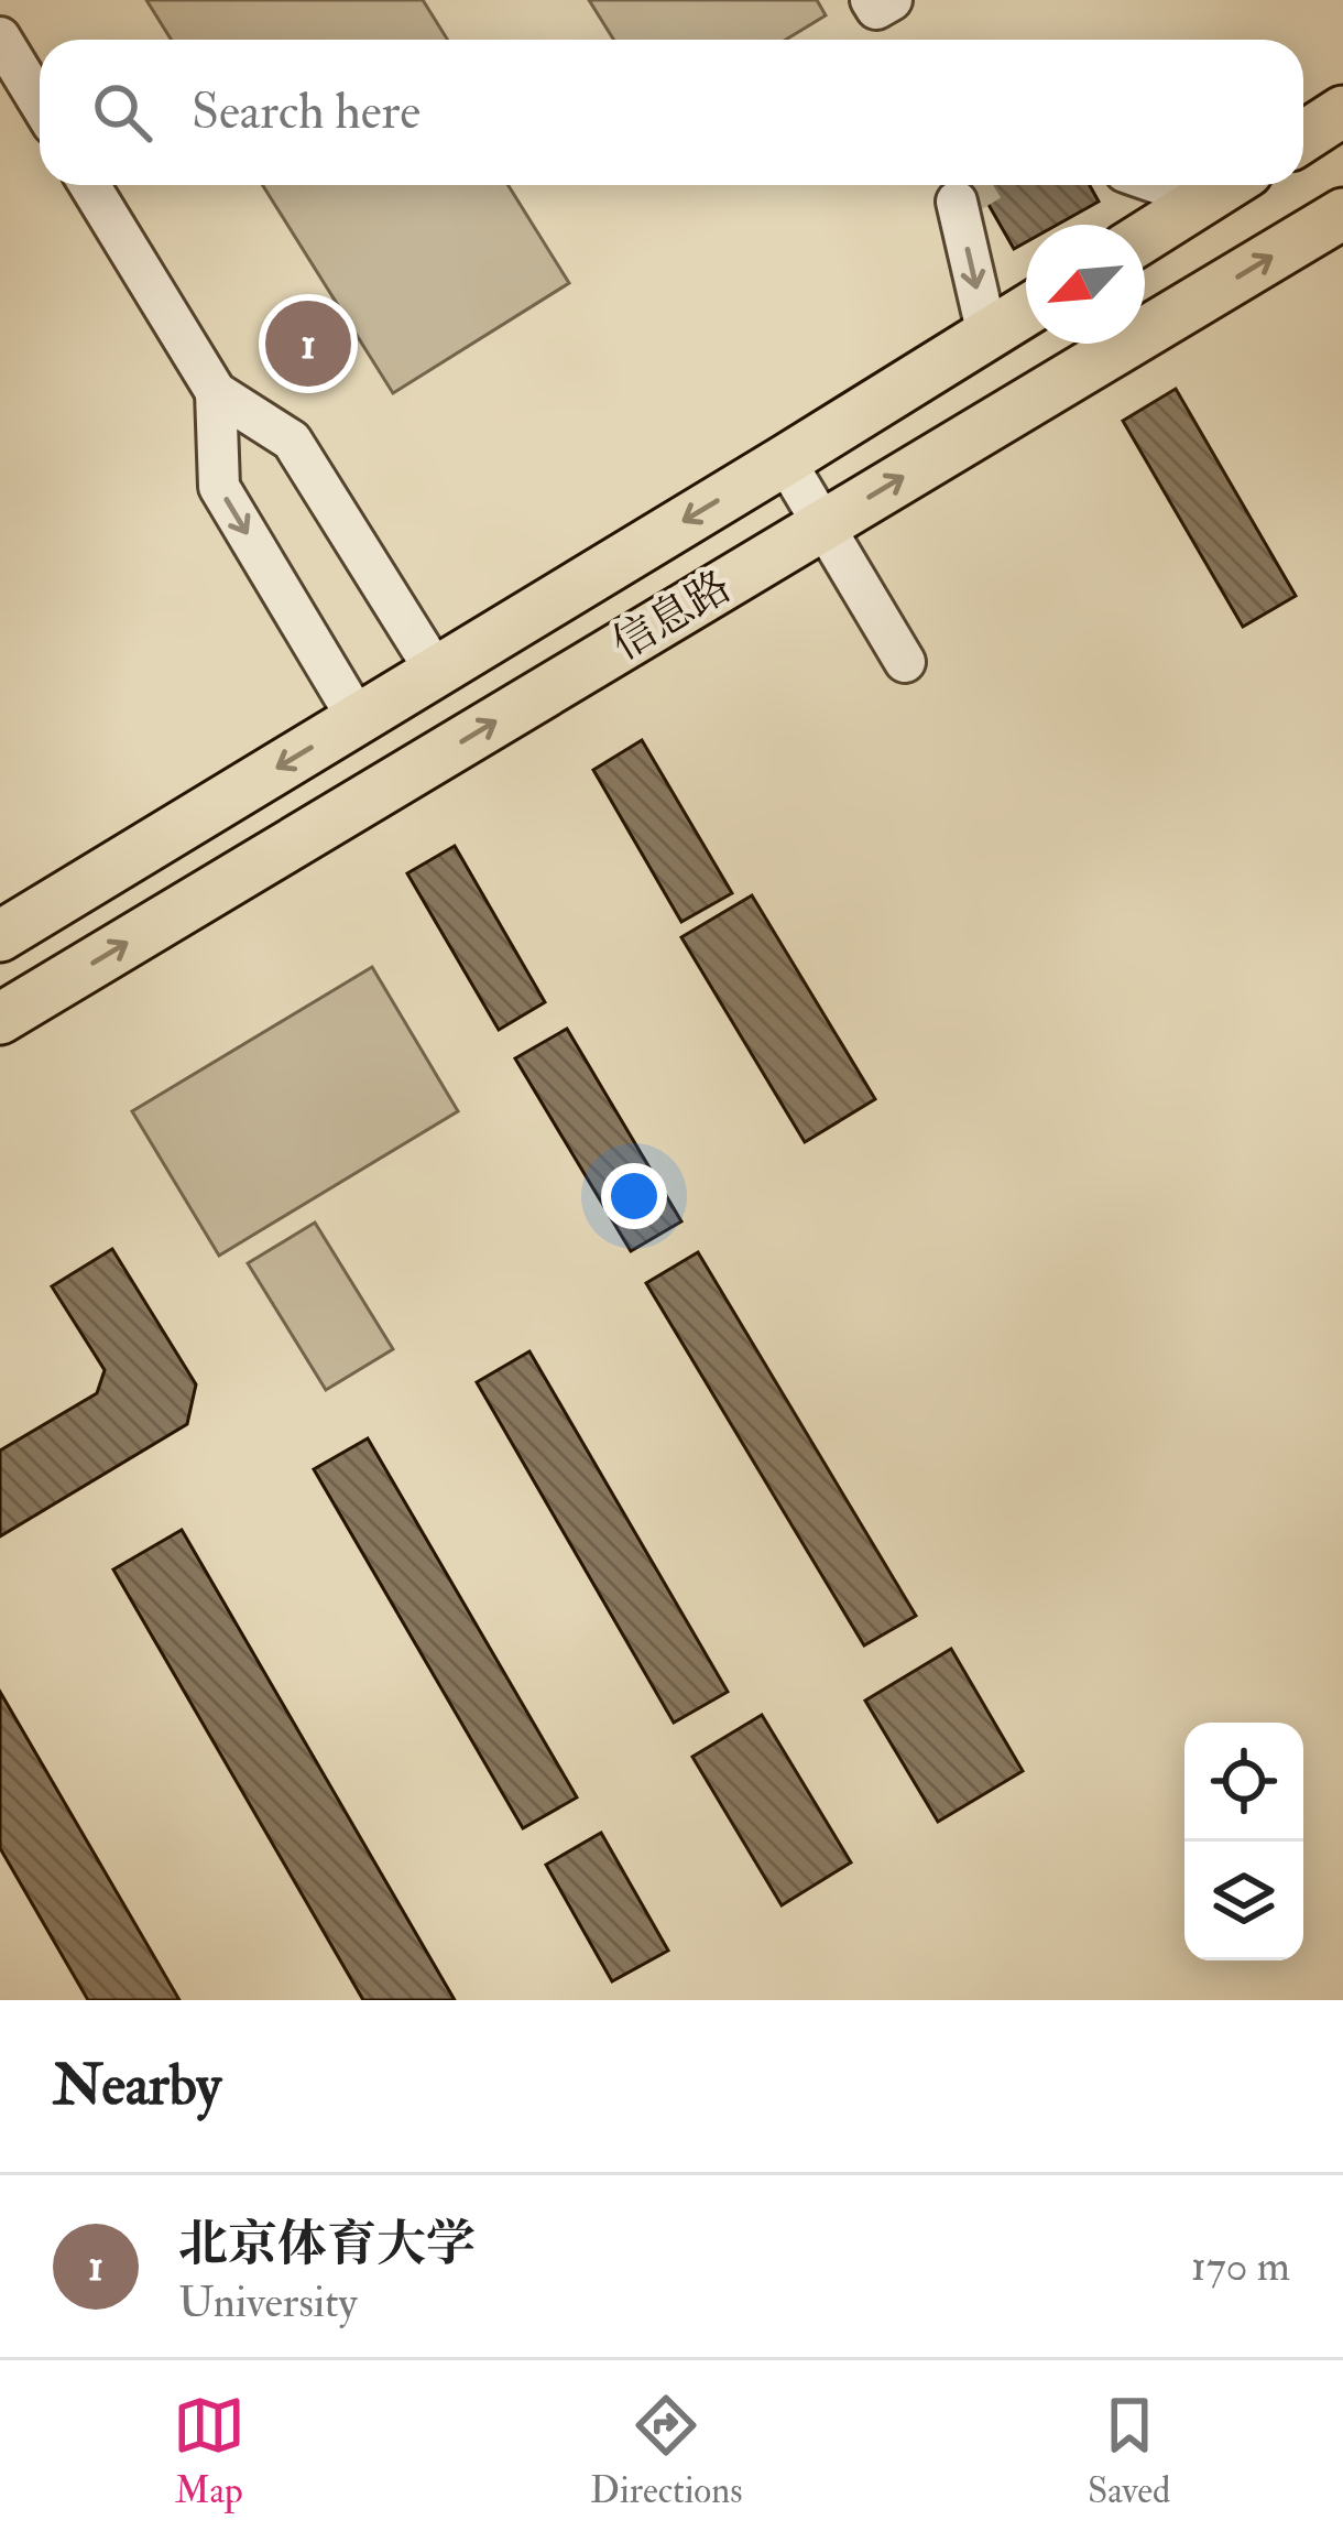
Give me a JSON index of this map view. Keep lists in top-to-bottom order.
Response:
{
  "streets": {
    "main road": ["信息路"]
  },
  "north": "bottom left",
  "page": {
    "search": "Search here",
    "pins": "1",
    "heading": "Nearby",
    "list": [
      {
        "mark": "1",
        "name": "北京体育大学",
        "note": "University",
        "value": "170 m"
      }
    ],
    "nav": ["Map", "Directions", "Saved"]
  }
}
